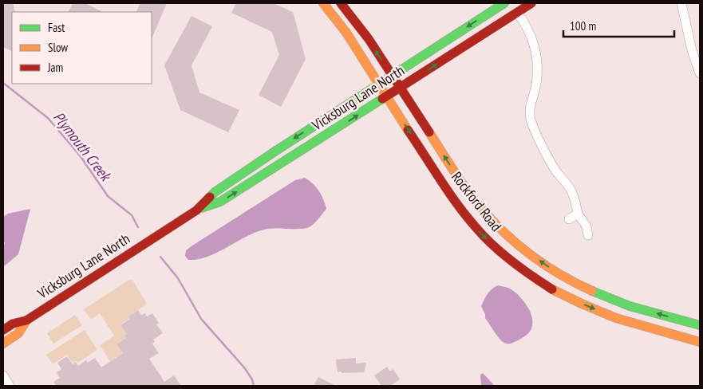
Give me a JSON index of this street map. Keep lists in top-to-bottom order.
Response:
{
  "streets": {
    "main road": ["Vicksburg Lane North", "Rockford Road"]
  },
  "crossings": [
    ["Vicksburg Lane North", "Rockford Road"]
  ],
  "water": ["Plymouth Creek"],
  "legend": ["Fast", "Slow", "Jam"],
  "scale_bar": "100 m"
}
